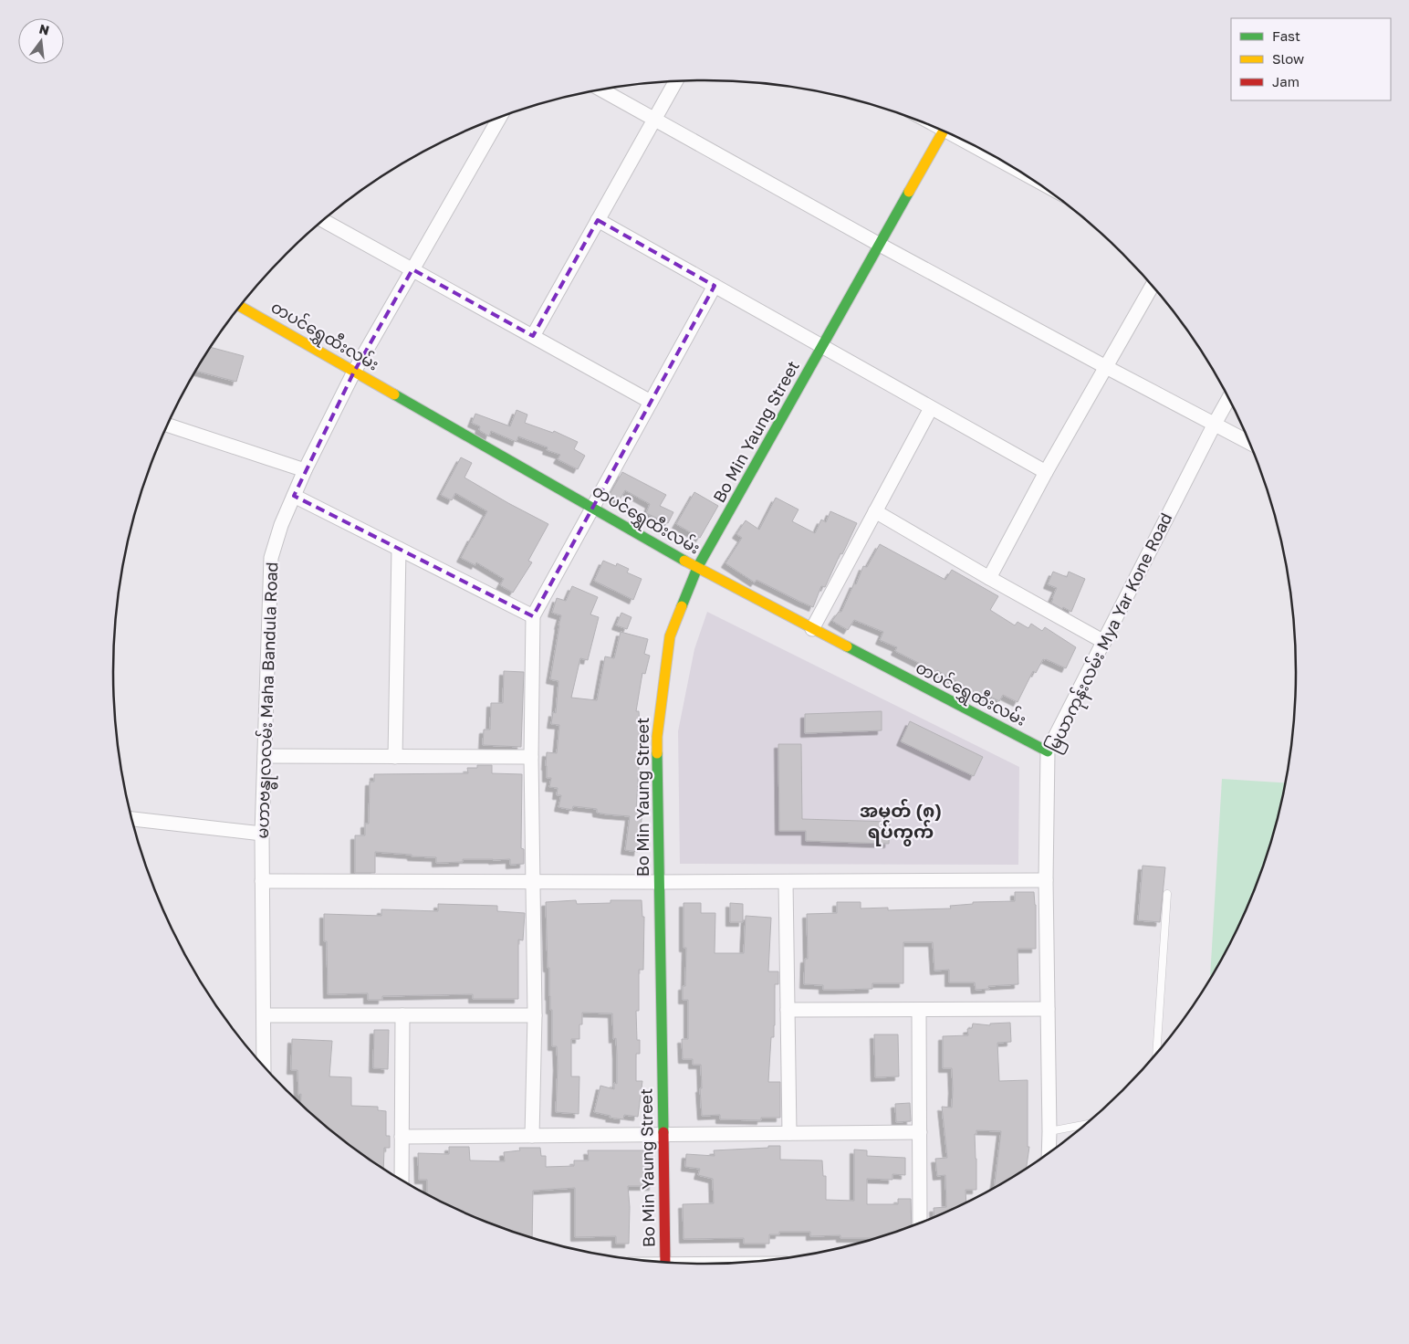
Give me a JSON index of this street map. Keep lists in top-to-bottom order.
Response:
{
  "streets": {
    "street": [
      "တပင်ရွှေထီးလမ်း",
      "Bo Min Yaung Street",
      "မြယာကုန်းလမ်း Mya Yar Kone Road",
      "မဟာဗန္ဓုလလမ်း Maha Bandula Road"
    ]
  },
  "crossings": [
    ["တပင်ရွှေထီးလမ်း", "Bo Min Yaung Street"],
    ["တပင်ရွှေထီးလမ်း", "မြယာကုန်းလမ်း Mya Yar Kone Road"],
    ["တပင်ရွှေထီးလမ်း", "မဟာဗန္ဓုလလမ်း Maha Bandula Road"]
  ],
  "districts": ["အမှတ် (၈) ရပ်ကွက်"],
  "legend": ["Fast", "Slow", "Jam"],
  "north": "top"
}
